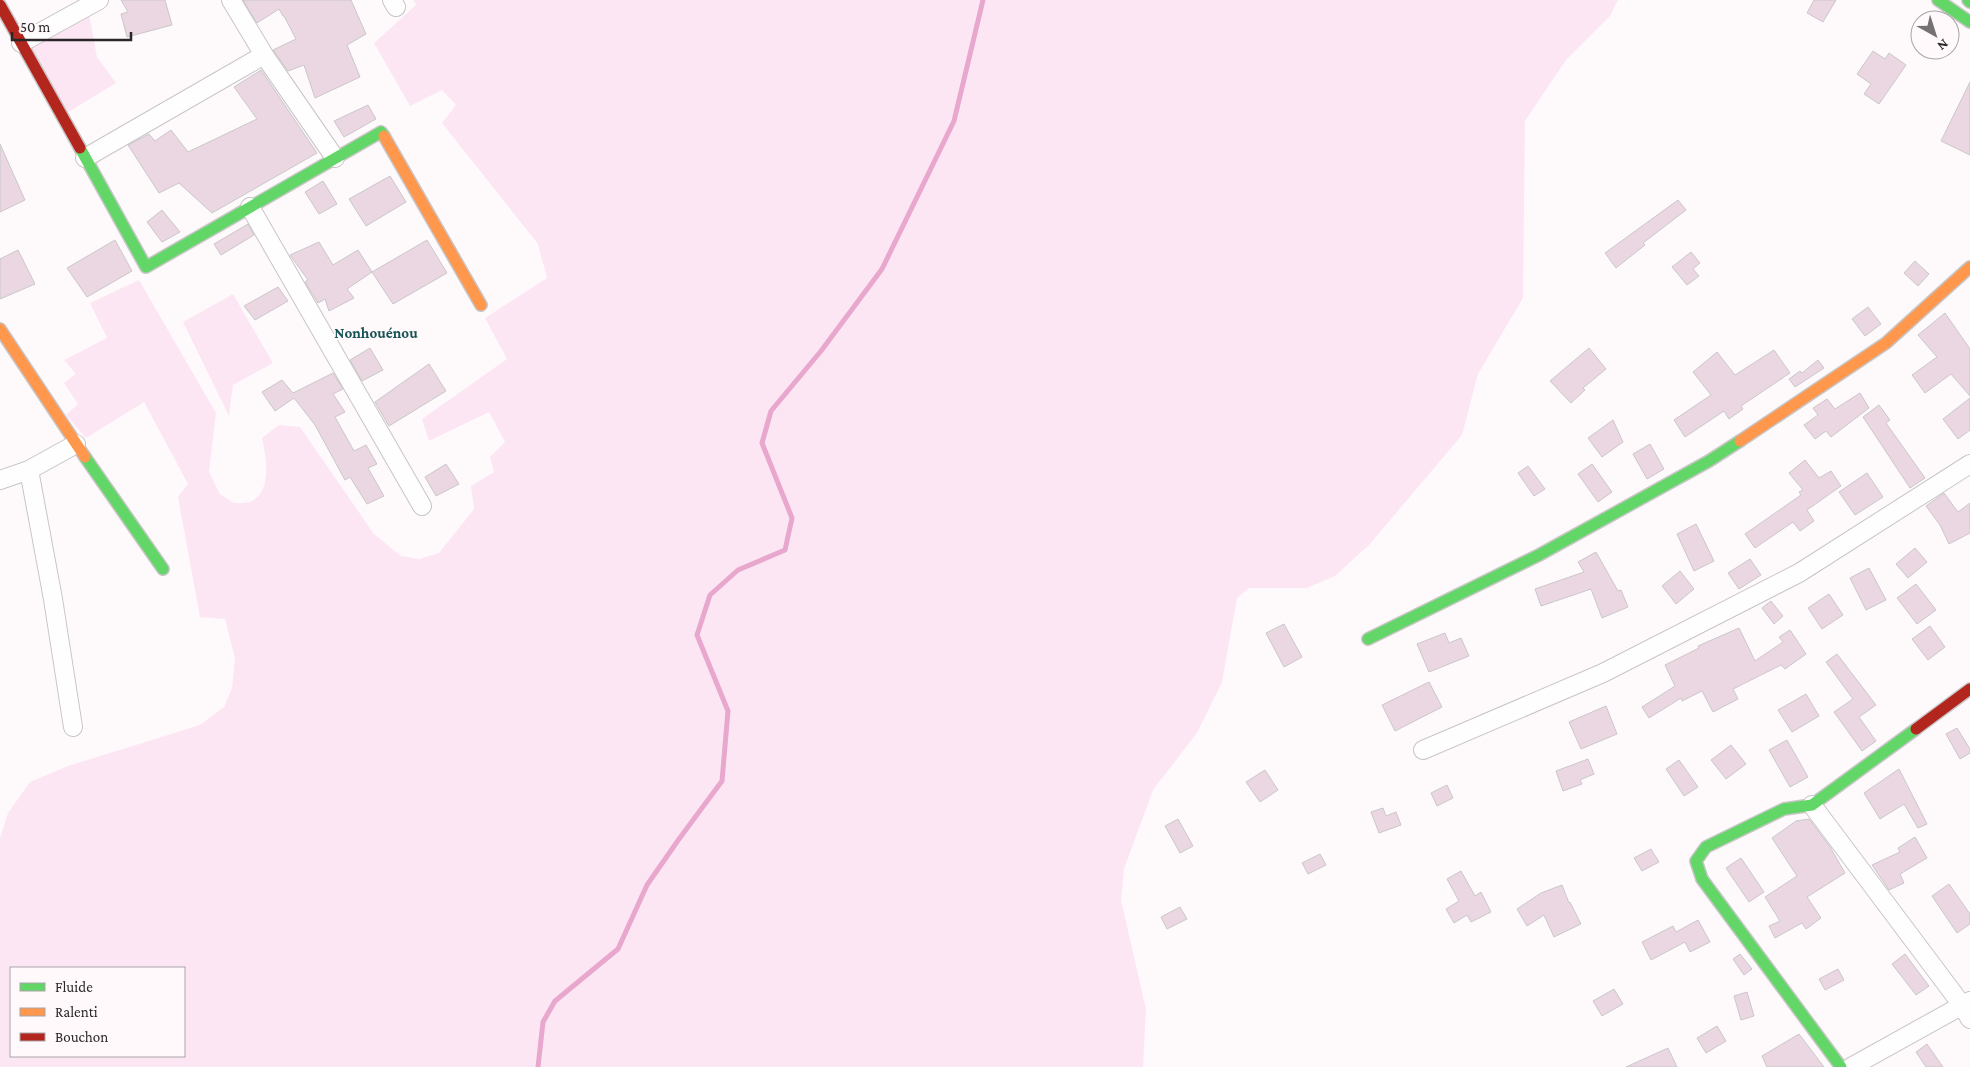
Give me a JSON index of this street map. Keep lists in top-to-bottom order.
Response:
{
  "districts": ["Nonhouénou"],
  "legend": ["Fluide", "Ralenti", "Bouchon"],
  "scale_bar": "50 m",
  "north": "bottom right"
}
